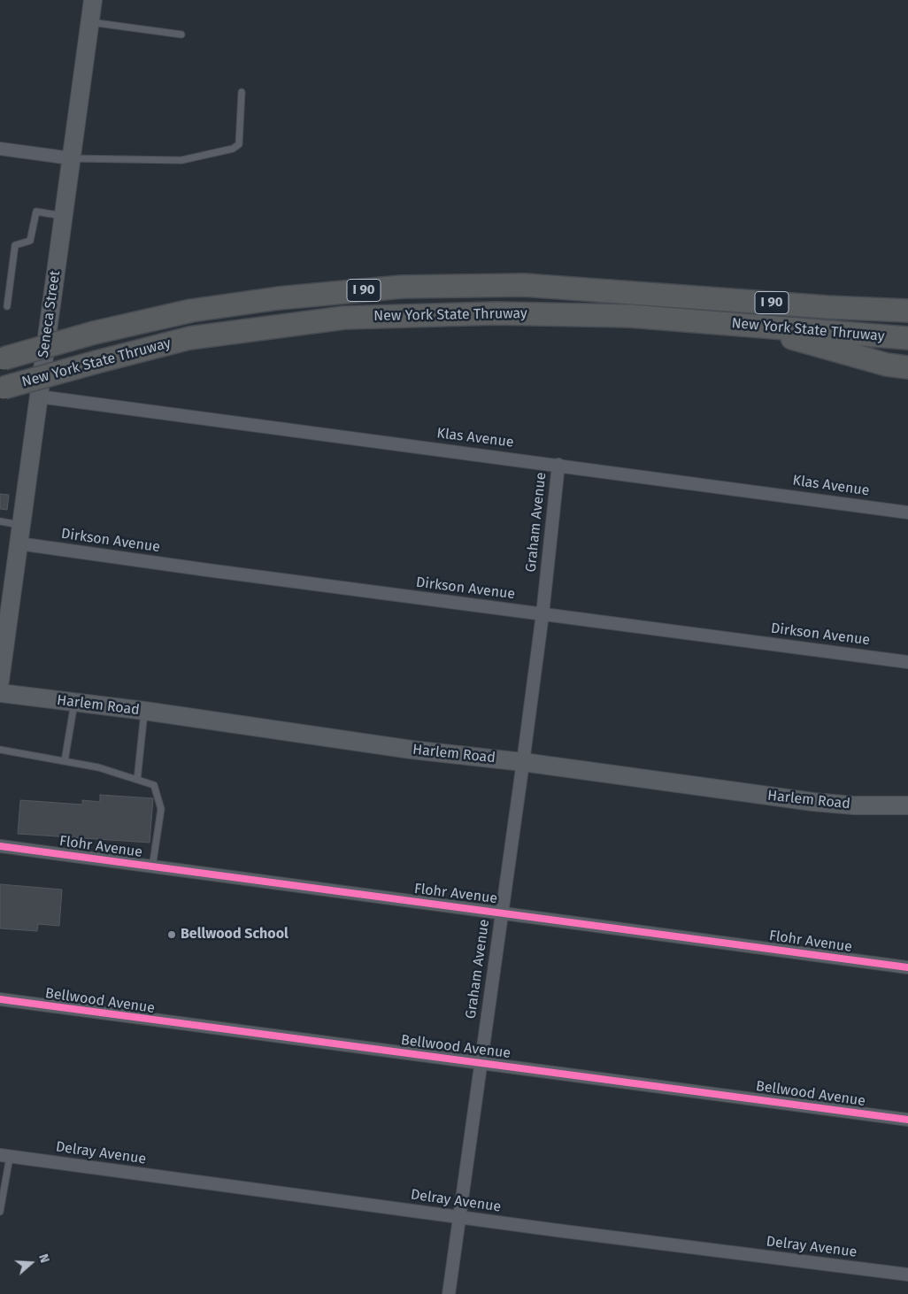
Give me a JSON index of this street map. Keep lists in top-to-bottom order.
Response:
{
  "streets": {
    "highway": ["I 90", "New York State Thruway"],
    "main road": ["Seneca Street", "Harlem Road"],
    "street": [
      "Klas Avenue",
      "Graham Avenue",
      "Dirkson Avenue",
      "Flohr Avenue",
      "Bellwood Avenue",
      "Delray Avenue"
    ]
  },
  "crossings": [
    ["Seneca Street", "Klas Avenue"],
    ["Seneca Street", "Dirkson Avenue"],
    ["Klas Avenue", "Graham Avenue"],
    ["Graham Avenue", "Dirkson Avenue"],
    ["Graham Avenue", "Harlem Road"],
    ["Graham Avenue", "Flohr Avenue"],
    ["Graham Avenue", "Bellwood Avenue"],
    ["Graham Avenue", "Delray Avenue"]
  ],
  "places": ["Bellwood School"],
  "north": "right"
}
